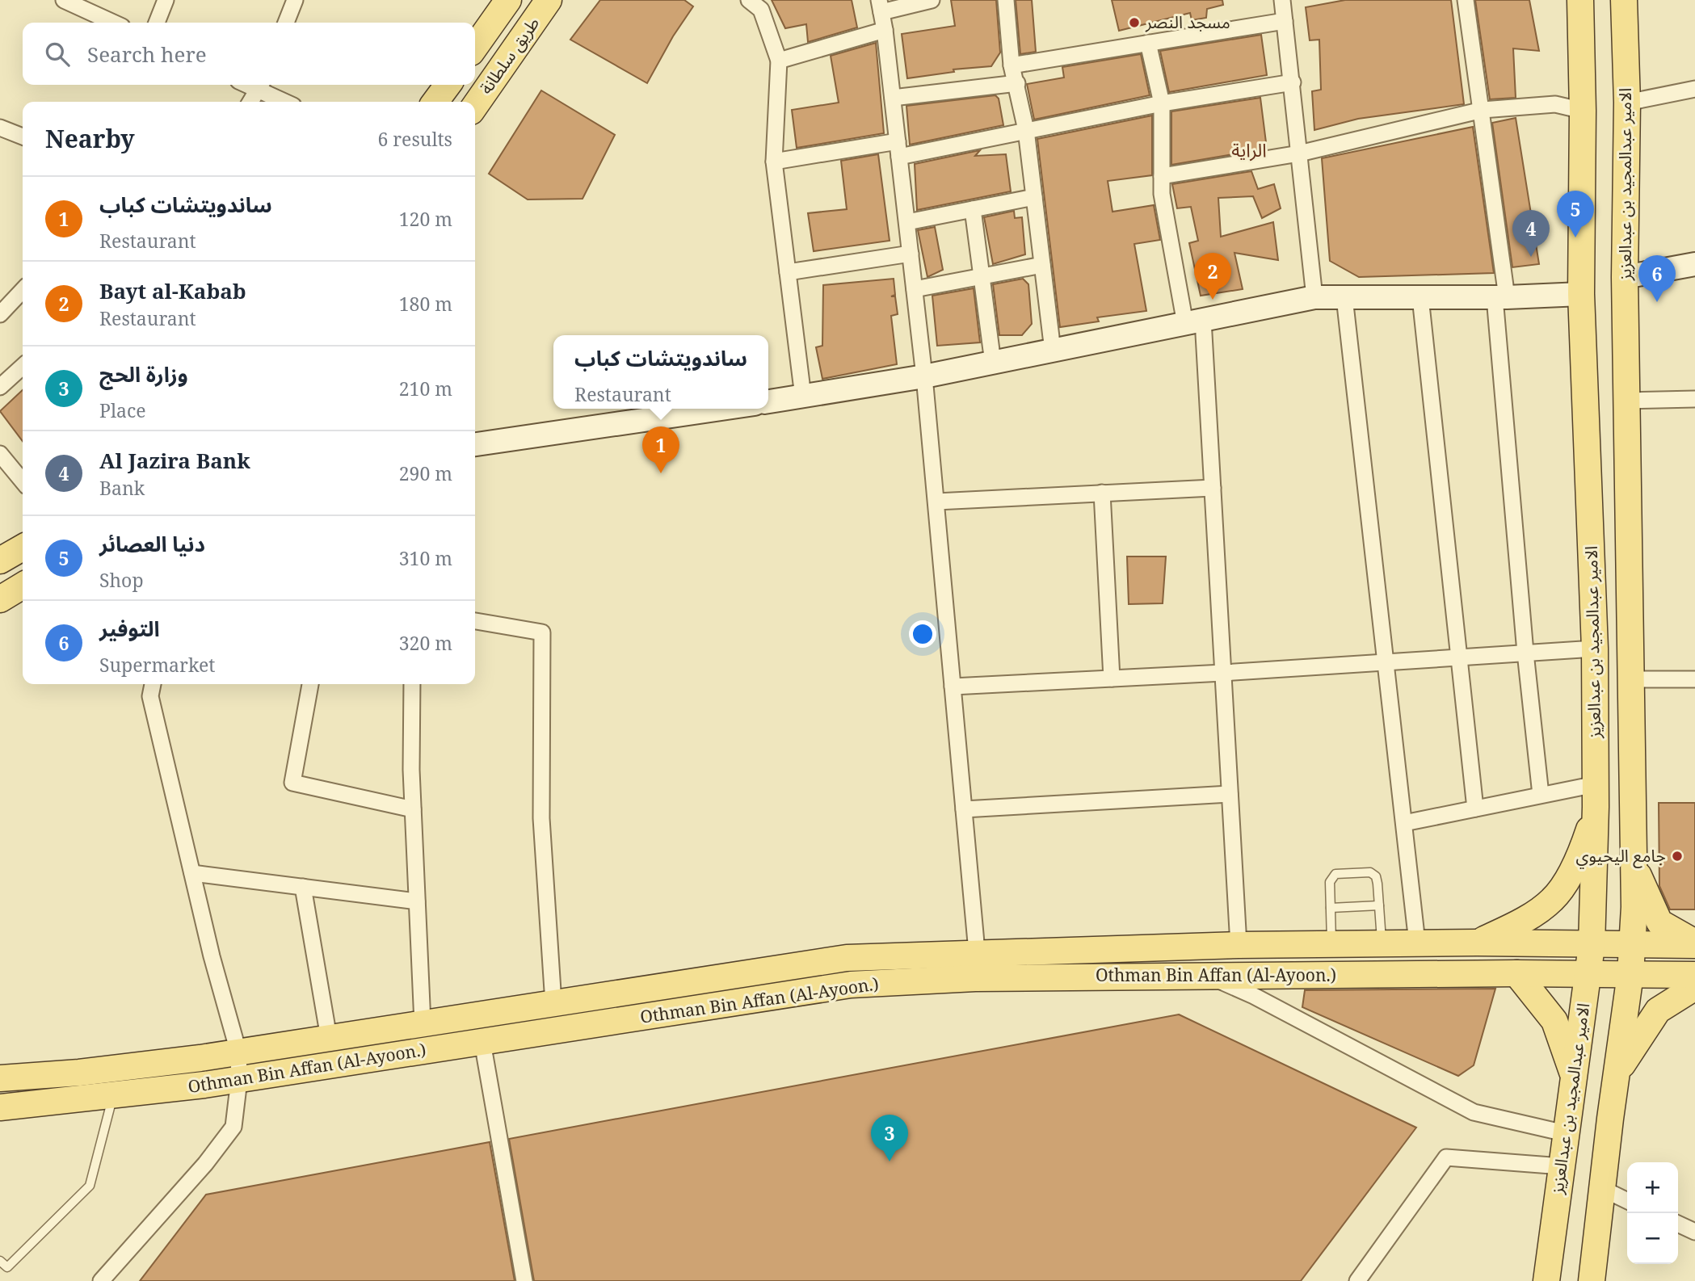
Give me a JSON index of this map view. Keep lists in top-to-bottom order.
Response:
{
  "streets": {
    "main road": ["طريق سلطانة", "الامير عبدالمجيد بن عبدالعزيز", "Othman Bin Affan (Al-Ayoon.)"]
  },
  "crossings": [
    ["الامير عبدالمجيد بن عبدالعزيز", "Othman Bin Affan (Al-Ayoon.)"]
  ],
  "districts": ["الراية"],
  "places": ["مسجد النصر", "جامع اليحيوي"],
  "page": {
    "search": "Search here",
    "heading": ["Nearby", "6 results"],
    "list": [
      {
        "mark": "1",
        "name": "ساندويتشات كباب",
        "note": "Restaurant",
        "value": "120 m"
      },
      {
        "mark": "2",
        "name": "Bayt al-Kabab",
        "note": "Restaurant",
        "value": "180 m"
      },
      {
        "mark": "3",
        "name": "وزارة الحج",
        "note": "Place",
        "value": "210 m"
      },
      {
        "mark": "4",
        "name": "Al Jazira Bank",
        "note": "Bank",
        "value": "290 m"
      },
      {
        "mark": "5",
        "name": "دنيا العصائر",
        "note": "Shop",
        "value": "310 m"
      },
      {
        "mark": "6",
        "name": "التوفير",
        "note": "Supermarket",
        "value": "320 m"
      }
    ],
    "pins": [
      "5",
      "4",
      "2",
      "6",
      "1",
      "3"
    ],
    "popup": ["ساندويتشات كباب", "Restaurant"],
    "map_buttons": ["+", "−"]
  }
}
